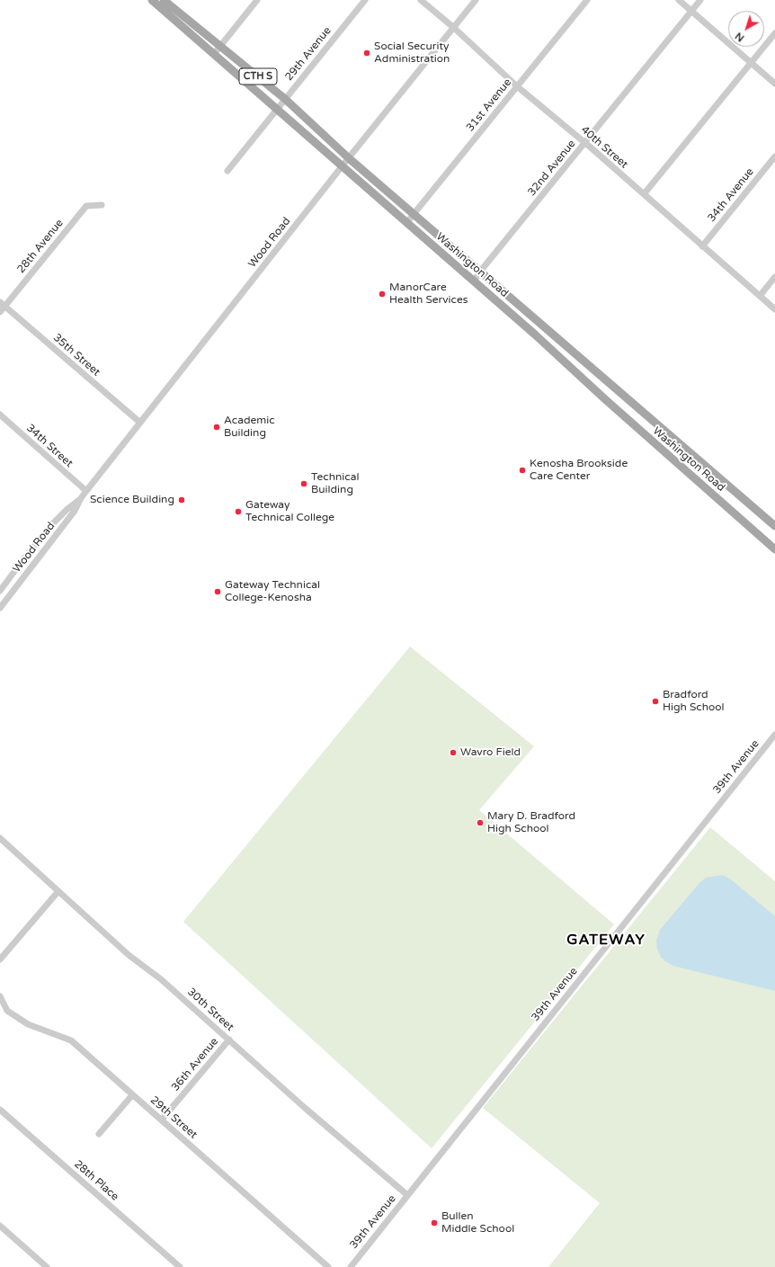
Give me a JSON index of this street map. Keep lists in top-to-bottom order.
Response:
{
  "streets": {
    "main road": ["CTH S", "Washington Road"],
    "street": [
      "29th Avenue",
      "31st Avenue",
      "40th Street",
      "32nd Avenue",
      "34th Avenue",
      "Wood Road",
      "28th Avenue",
      "35th Street",
      "34th Street",
      "39th Avenue",
      "30th Street",
      "36th Avenue",
      "29th Street",
      "28th Place"
    ]
  },
  "crossings": [
    ["29th Avenue", "Washington Road"],
    ["31st Avenue", "40th Street"],
    ["31st Avenue", "Washington Road"],
    ["40th Street", "32nd Avenue"],
    ["40th Street", "34th Avenue"],
    ["40th Street", "Wood Road"],
    ["32nd Avenue", "Washington Road"],
    ["Wood Road", "Washington Road"],
    ["Wood Road", "35th Street"],
    ["Wood Road", "34th Street"],
    ["28th Avenue", "35th Street"],
    ["39th Avenue", "30th Street"],
    ["30th Street", "36th Avenue"],
    ["36th Avenue", "29th Street"]
  ],
  "districts": ["GATEWAY"],
  "places": [
    "Social Security Administration",
    "ManorCare Health Services",
    "Academic Building",
    "Kenosha Brookside Care Center",
    "Technical Building",
    "Science Building",
    "Gateway Technical College",
    "Gateway Technical College-Kenosha",
    "Bradford High School",
    "Wavro Field",
    "Mary D. Bradford High School",
    "Bullen Middle School"
  ],
  "north": "bottom left"
}
